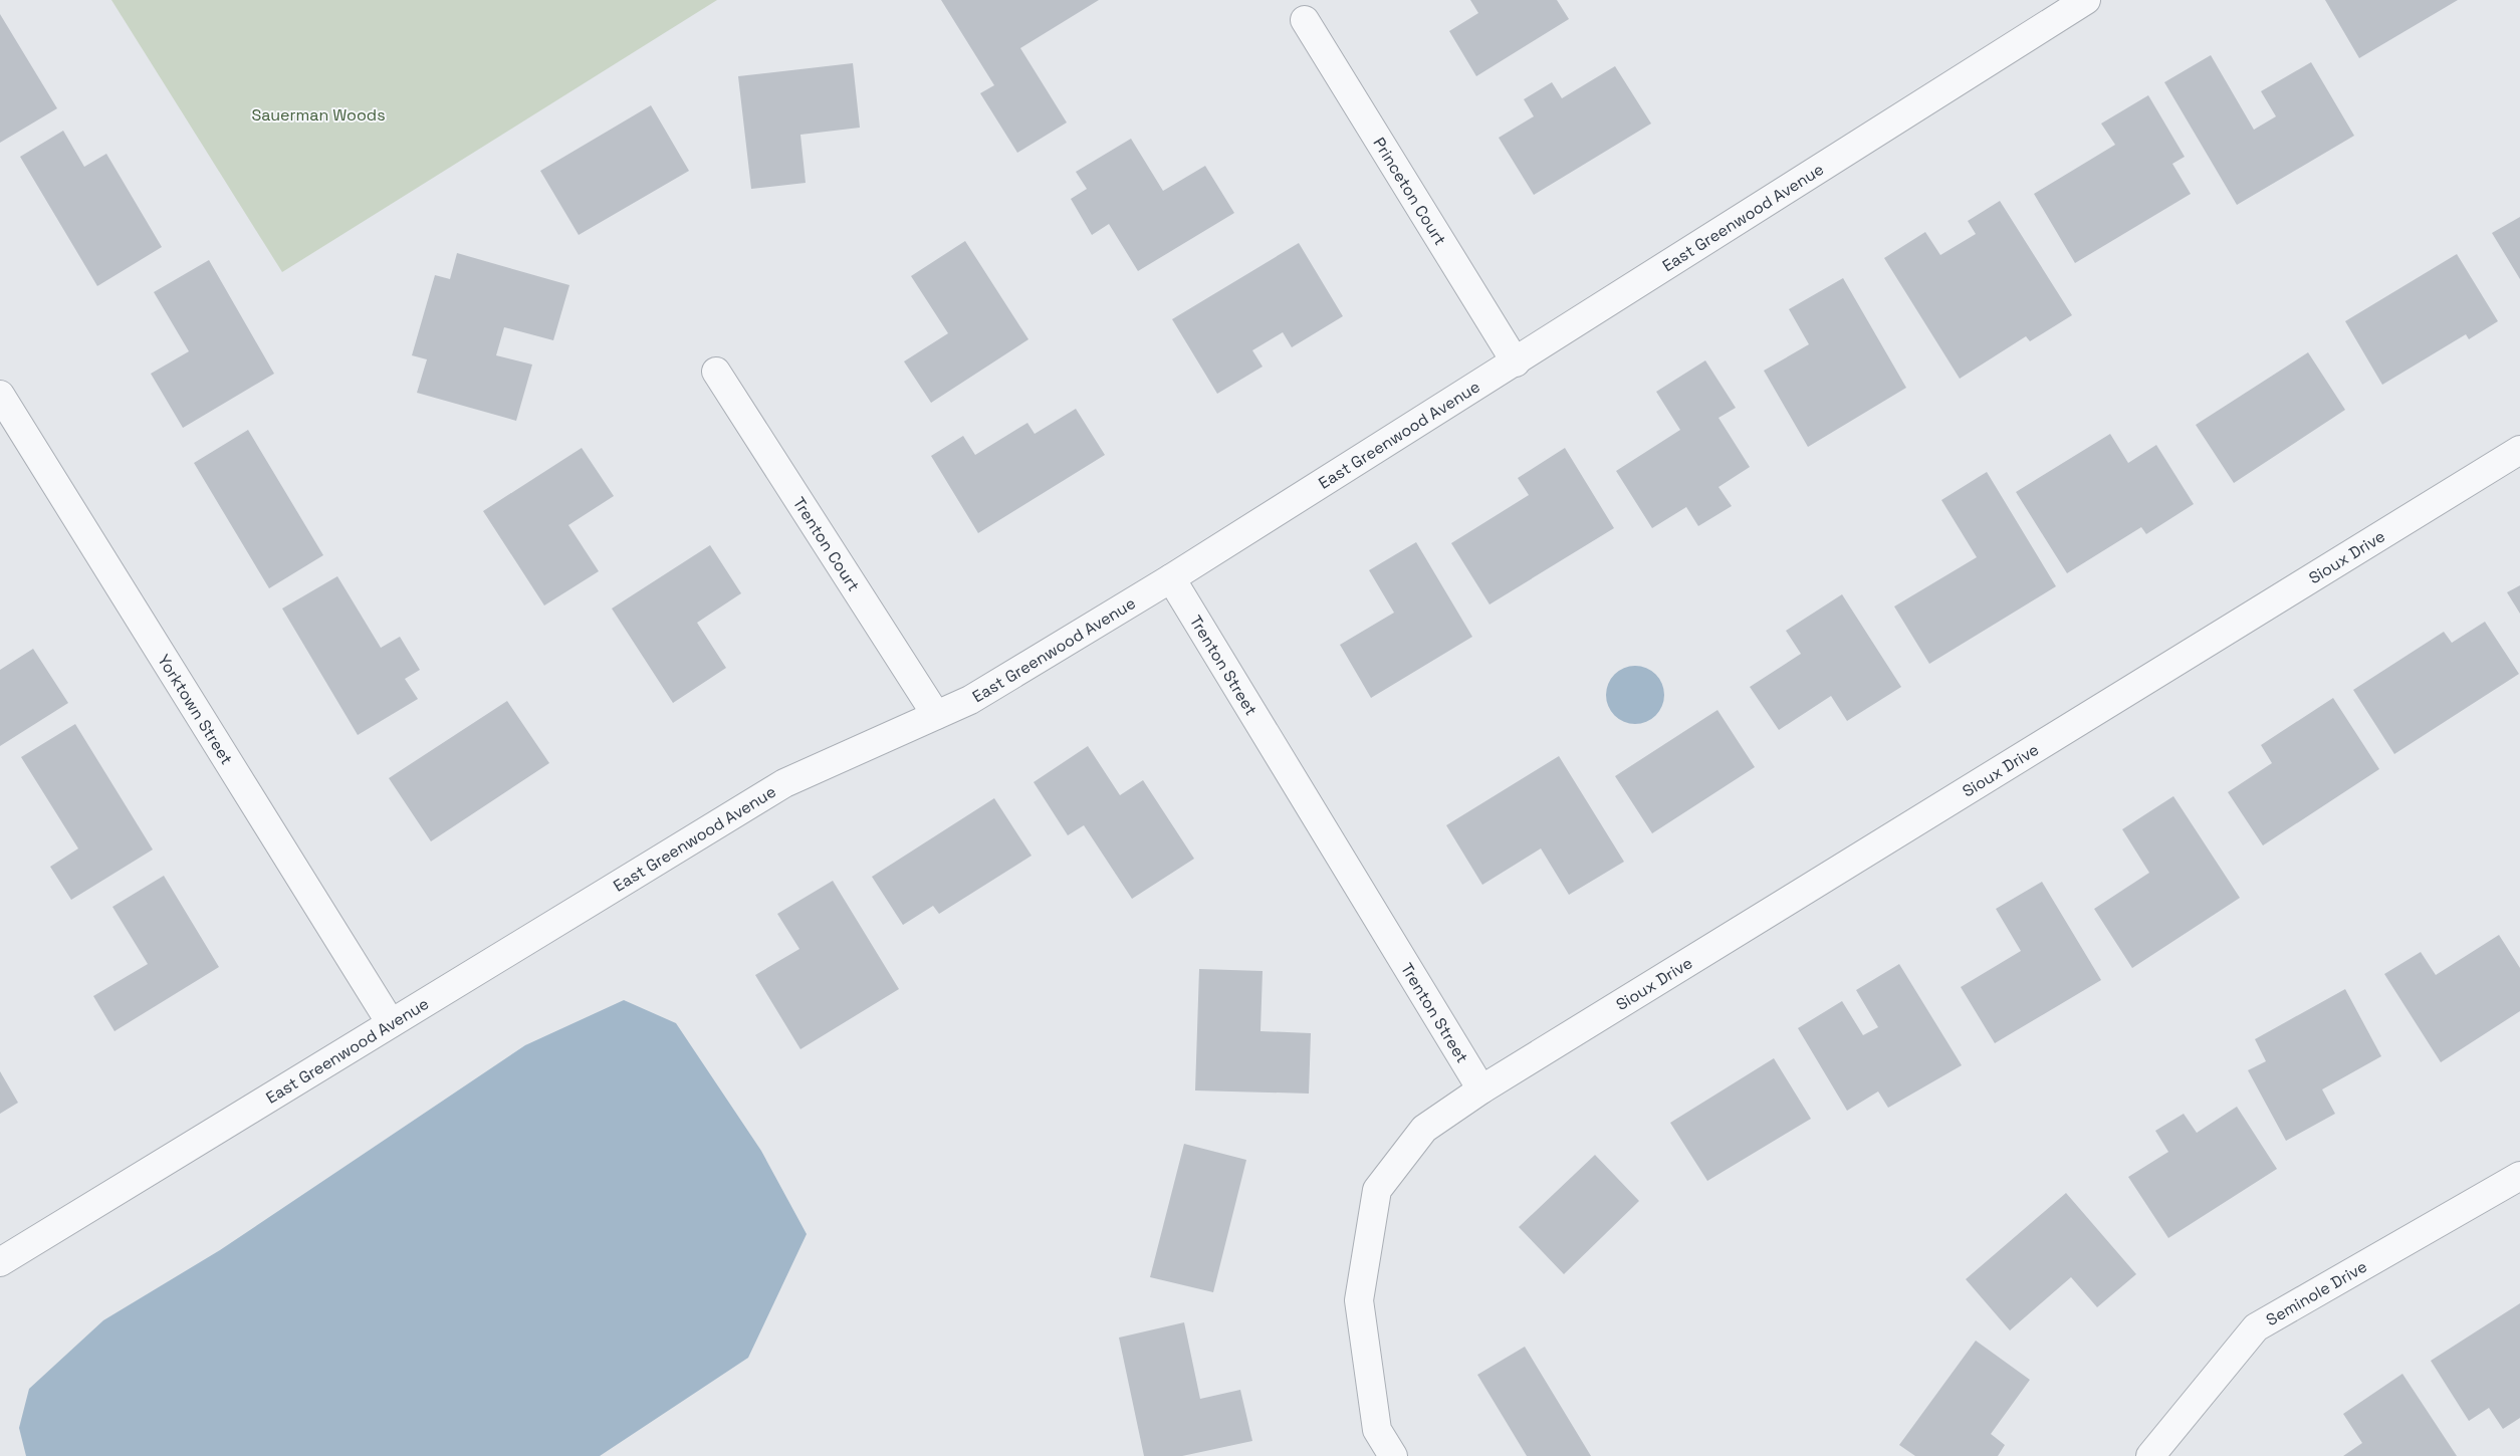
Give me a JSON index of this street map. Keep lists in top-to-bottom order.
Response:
{
  "streets": {
    "street": [
      "Princeton Court",
      "East Greenwood Avenue",
      "Trenton Court",
      "Sioux Drive",
      "Trenton Street",
      "Yorktown Street",
      "Seminole Drive"
    ]
  },
  "crossings": [
    ["Princeton Court", "East Greenwood Avenue"],
    ["East Greenwood Avenue", "Trenton Court"],
    ["East Greenwood Avenue", "Trenton Street"],
    ["East Greenwood Avenue", "Yorktown Street"],
    ["Sioux Drive", "Trenton Street"]
  ],
  "parks": ["Sauerman Woods"]
}
